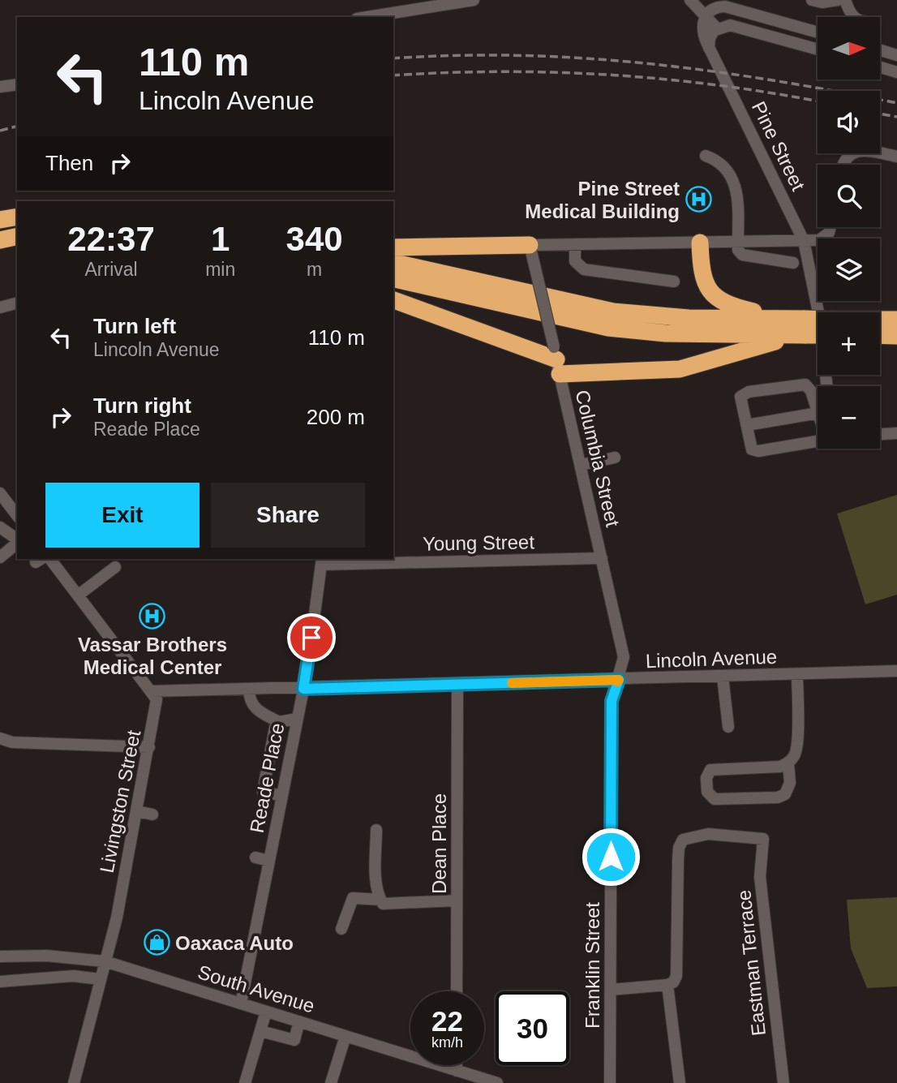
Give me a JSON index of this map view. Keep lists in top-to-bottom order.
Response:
{
  "streets": {
    "street": [
      "Pine Street",
      "Columbia Street",
      "Young Street",
      "Lincoln Avenue",
      "Reade Place",
      "Livingston Street",
      "Dean Place",
      "Eastman Terrace",
      "Franklin Street",
      "South Avenue"
    ]
  },
  "crossings": [
    ["Columbia Street", "Young Street"],
    ["Columbia Street", "Lincoln Avenue"],
    ["Columbia Street", "Franklin Street"],
    ["Young Street", "Reade Place"],
    ["Lincoln Avenue", "Reade Place"],
    ["Lincoln Avenue", "Livingston Street"],
    ["Lincoln Avenue", "Dean Place"],
    ["Lincoln Avenue", "Franklin Street"],
    ["Reade Place", "South Avenue"],
    ["Livingston Street", "South Avenue"]
  ],
  "places": {
    "hospital": ["Pine Street Medical Building", "Vassar Brothers Medical Center"],
    "shop": ["Oaxaca Auto"]
  },
  "north": "right",
  "page": {
    "map_buttons": ["+", "−"],
    "turn": ["110 m", "Lincoln Avenue"],
    "then": "Then",
    "eta": [
      "22:37",
      "Arrival",
      "1",
      "min",
      "340",
      "m"
    ],
    "list": [
      {
        "name": "Turn left",
        "note": "Lincoln Avenue",
        "value": "110 m"
      },
      {
        "name": "Turn right",
        "note": "Reade Place",
        "value": "200 m"
      }
    ],
    "buttons": ["Exit", "Share"],
    "speed": "22 km/h",
    "limit": "30"
  }
}
